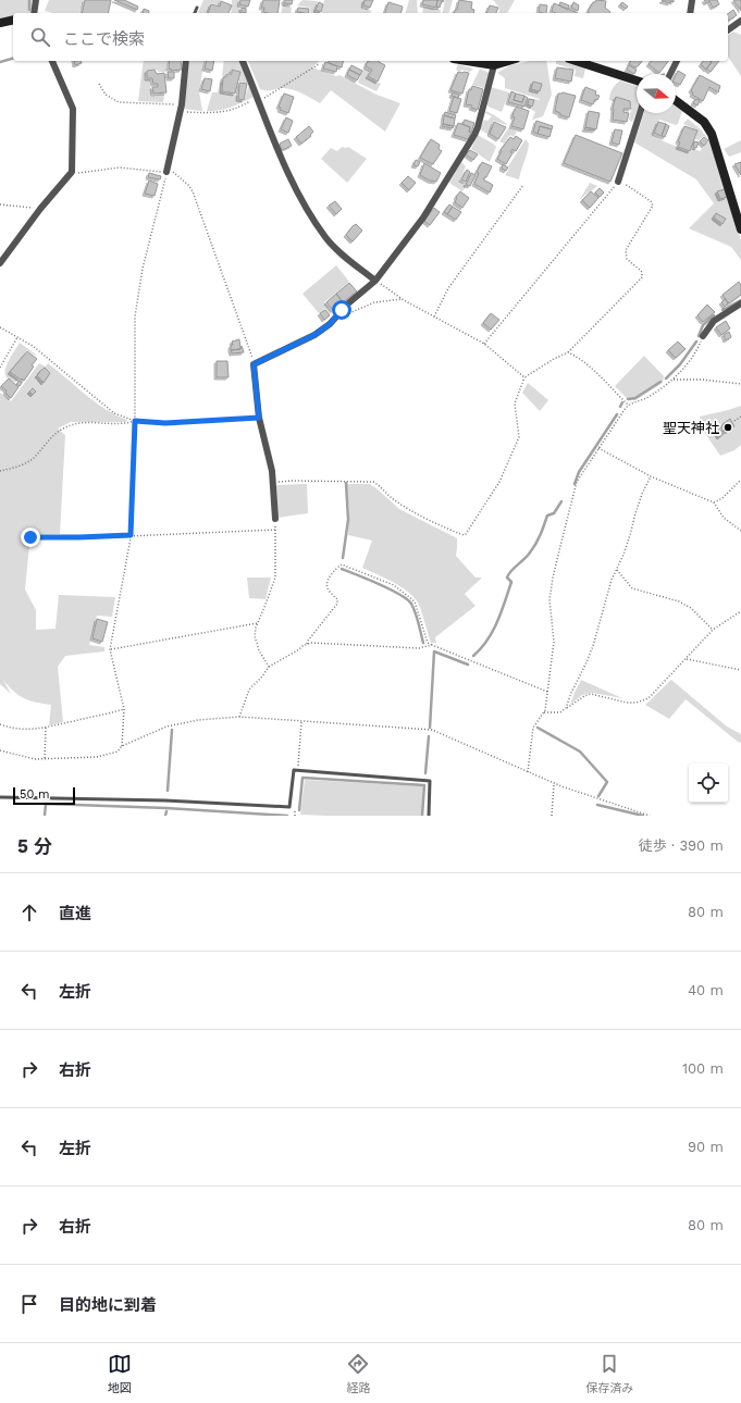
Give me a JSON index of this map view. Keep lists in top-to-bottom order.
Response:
{
  "places": ["聖天神社"],
  "scale_bar": "50 m",
  "north": "right",
  "page": {
    "search": "ここで検索",
    "scale": "50 m",
    "heading": ["5 分", "徒歩 · 390 m"],
    "list": [
      ["直進", "80 m"],
      ["左折", "40 m"],
      ["右折", "100 m"],
      ["左折", "90 m"],
      ["右折", "80 m"],
      "目的地に到着"
    ],
    "nav": ["地図", "経路", "保存済み"]
  }
}
